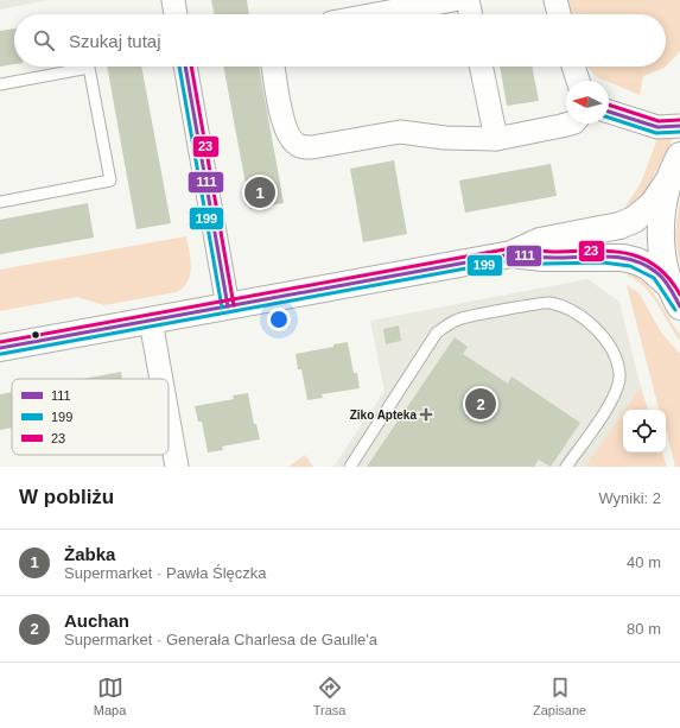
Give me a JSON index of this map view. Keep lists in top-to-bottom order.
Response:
{
  "places": {
    "health": ["Ziko Apteka"]
  },
  "lines": ["transit line 111", "transit line 199", "transit line 23"],
  "legend": ["111", "199", "23"],
  "north": "left",
  "page": {
    "search": "Szukaj tutaj",
    "pins": ["1", "2"],
    "heading": ["W pobliżu", "Wyniki: 2"],
    "list": [
      {
        "mark": "1",
        "name": "Żabka",
        "note": "Supermarket · Pawła Ślęczka",
        "value": "40 m"
      },
      {
        "mark": "2",
        "name": "Auchan",
        "note": "Supermarket · Generała Charlesa de Gaulle'a",
        "value": "80 m"
      }
    ],
    "nav": ["Mapa", "Trasa", "Zapisane"]
  }
}
